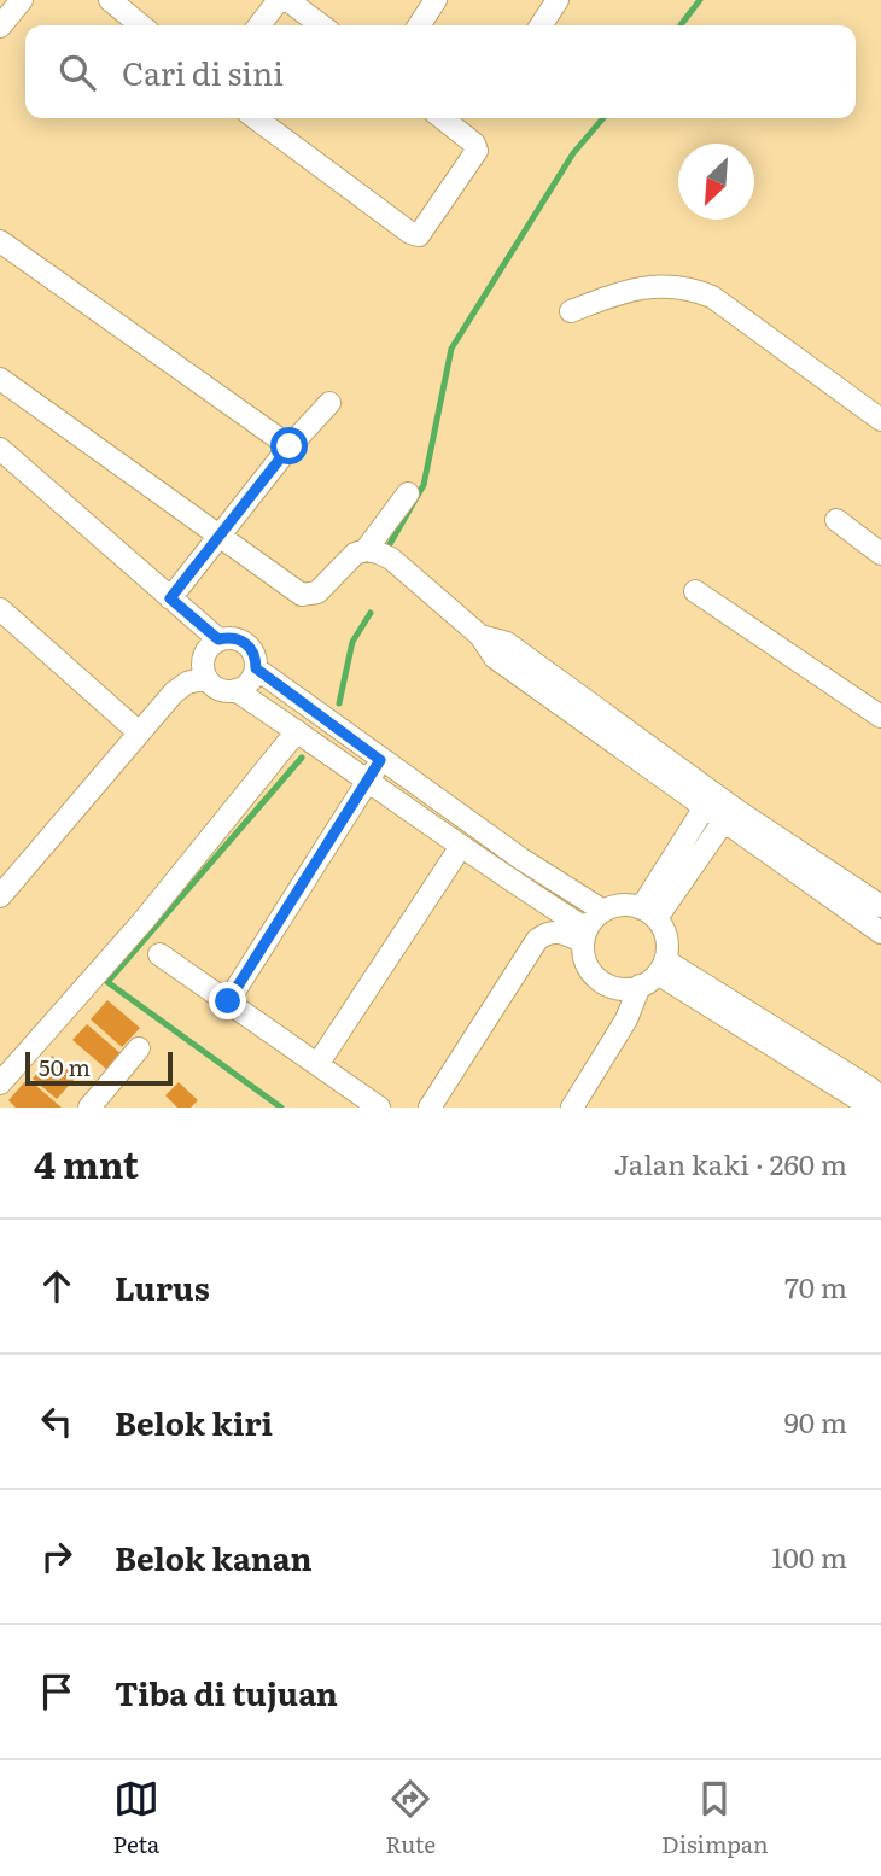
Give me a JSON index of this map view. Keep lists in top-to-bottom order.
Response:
{
  "scale_bar": "50 m",
  "north": "bottom left",
  "page": {
    "search": "Cari di sini",
    "scale": "50 m",
    "heading": ["4 mnt", "Jalan kaki · 260 m"],
    "list": [
      ["Lurus", "70 m"],
      ["Belok kiri", "90 m"],
      ["Belok kanan", "100 m"],
      "Tiba di tujuan"
    ],
    "nav": ["Peta", "Rute", "Disimpan"]
  }
}
